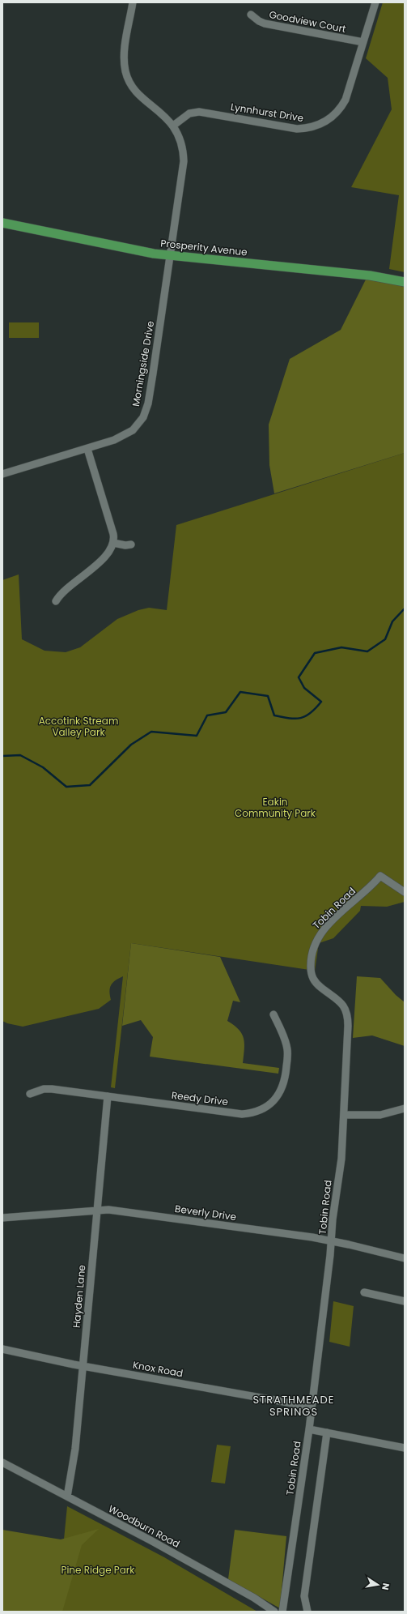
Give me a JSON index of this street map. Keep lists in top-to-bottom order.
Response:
{
  "streets": {
    "main road": ["Prosperity Avenue"],
    "street": [
      "Goodview Court",
      "Lynnhurst Drive",
      "Morningside Drive",
      "Tobin Road",
      "Reedy Drive",
      "Beverly Drive",
      "Hayden Lane",
      "Knox Road",
      "Woodburn Road"
    ]
  },
  "crossings": [
    ["Goodview Court", "Lynnhurst Drive"],
    ["Lynnhurst Drive", "Morningside Drive"],
    ["Prosperity Avenue", "Morningside Drive"],
    ["Tobin Road", "Beverly Drive"],
    ["Tobin Road", "Knox Road"],
    ["Reedy Drive", "Hayden Lane"],
    ["Beverly Drive", "Hayden Lane"],
    ["Hayden Lane", "Knox Road"],
    ["Hayden Lane", "Woodburn Road"]
  ],
  "districts": ["STRATHMEADE SPRINGS"],
  "parks": ["Accotink Stream Valley Park", "Eakin Community Park", "Pine Ridge Park"],
  "north": "right"
}
